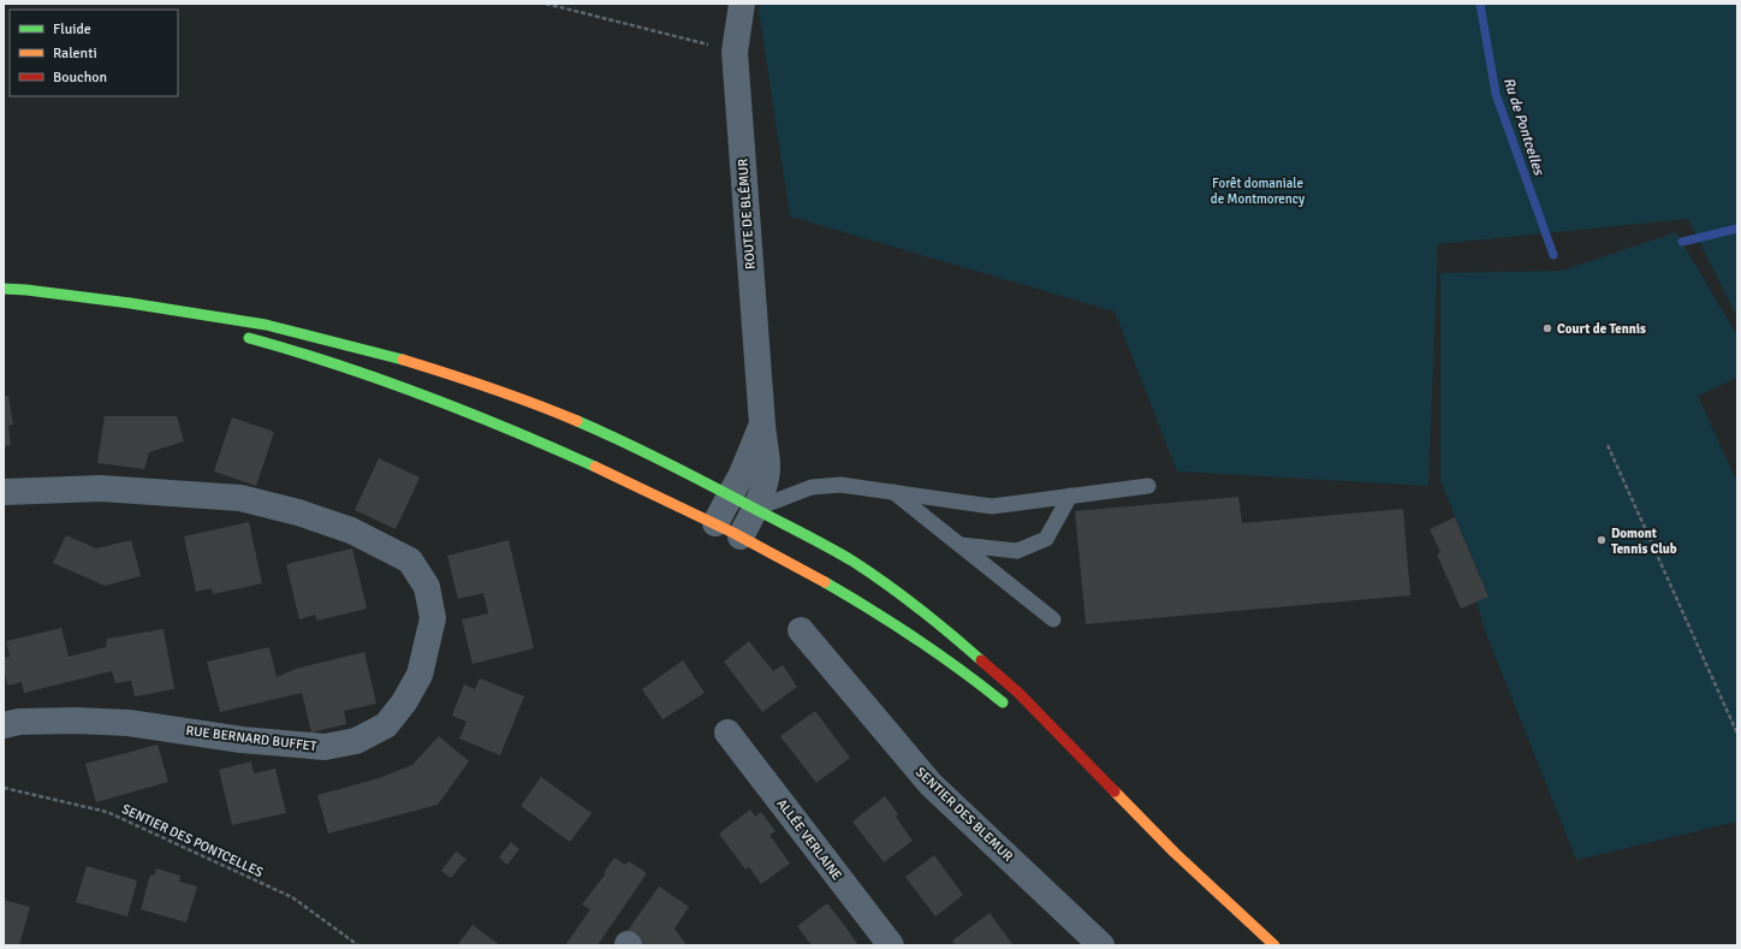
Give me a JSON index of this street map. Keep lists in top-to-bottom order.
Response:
{
  "streets": {
    "street": [
      "ROUTE DE BLÉMUR",
      "RUE BERNARD BUFFET",
      "SENTIER DES BLEMUR",
      "ALLÉE VERLAINE"
    ],
    "path": ["SENTIER DES PONTCELLES"]
  },
  "water": ["Ru de Pontcelles"],
  "parks": ["Forêt domaniale de Montmorency"],
  "places": ["Court de Tennis", "Domont Tennis Club"],
  "legend": ["Fluide", "Ralenti", "Bouchon"]
}
